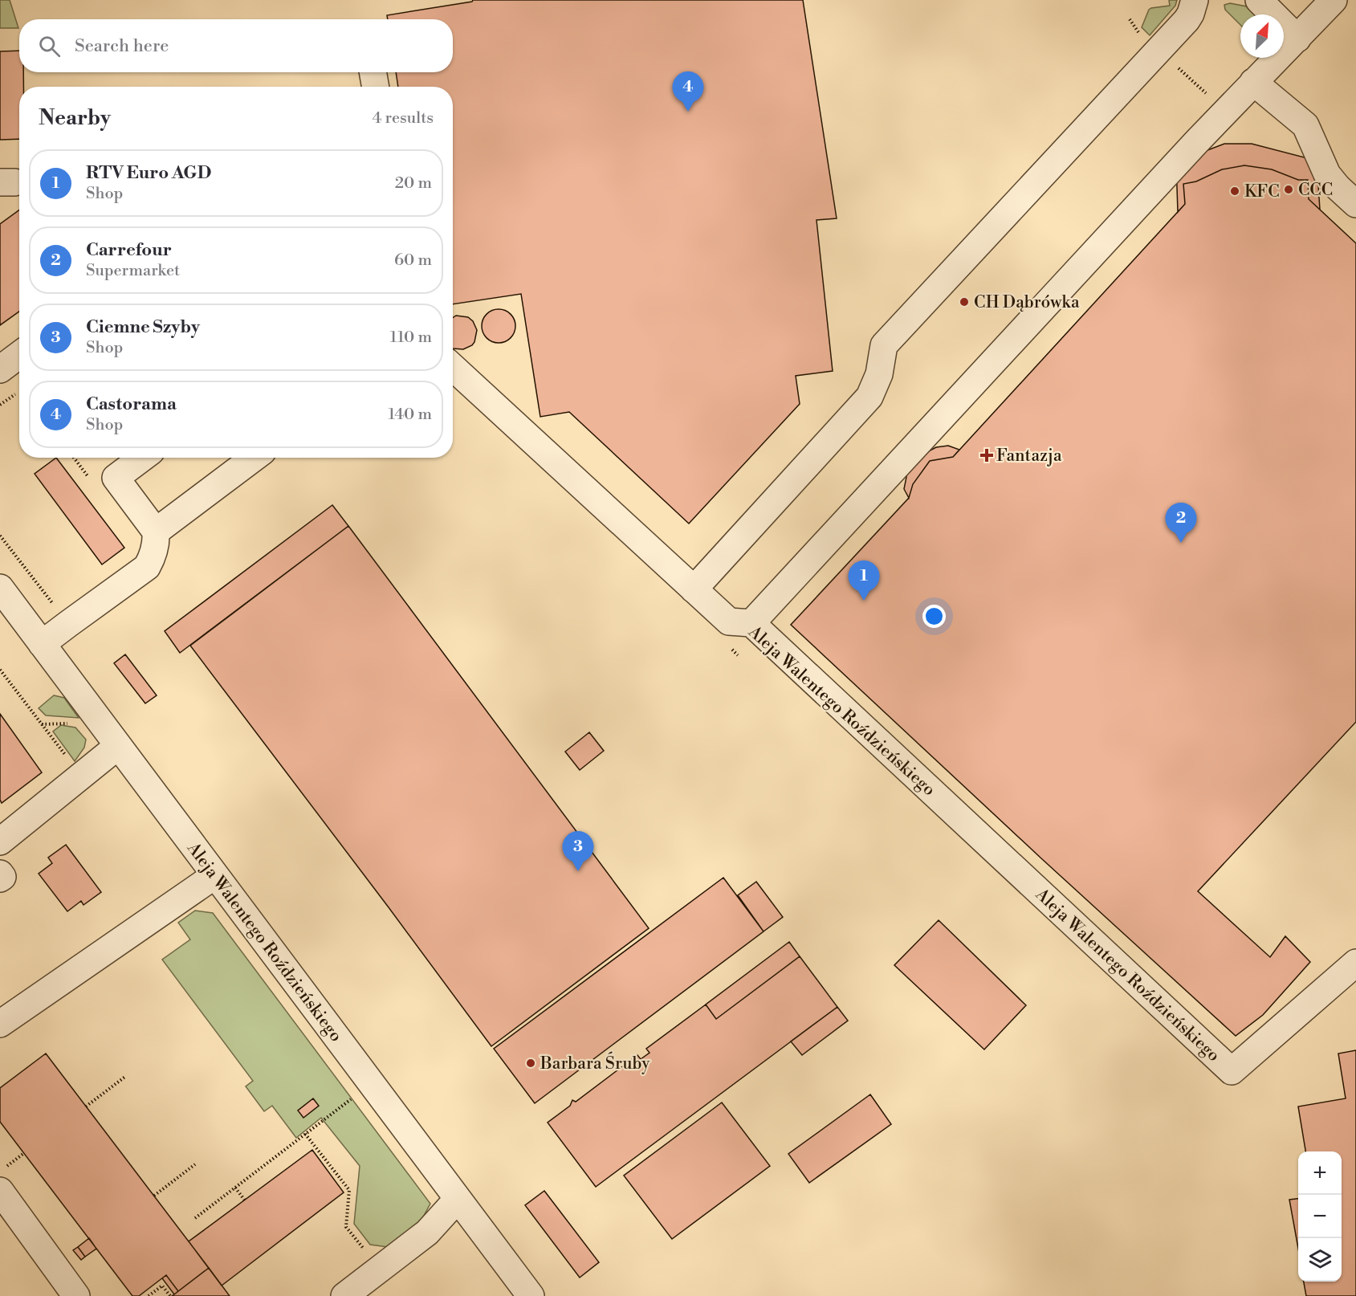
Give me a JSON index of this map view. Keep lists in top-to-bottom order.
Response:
{
  "streets": {
    "street": ["Aleja Walentego Roździeńskiego"]
  },
  "places": {
    "other": [
      "CCC",
      "KFC",
      "CH Dąbrówka",
      "Barbara Śruby"
    ],
    "health": ["Fantazja"]
  },
  "north": "top right",
  "page": {
    "search": "Search here",
    "pins": [
      "4",
      "2",
      "1",
      "3"
    ],
    "heading": ["Nearby", "4 results"],
    "list": [
      {
        "mark": "1",
        "name": "RTV Euro AGD",
        "note": "Shop",
        "value": "20 m"
      },
      {
        "mark": "2",
        "name": "Carrefour",
        "note": "Supermarket",
        "value": "60 m"
      },
      {
        "mark": "3",
        "name": "Ciemne Szyby",
        "note": "Shop",
        "value": "110 m"
      },
      {
        "mark": "4",
        "name": "Castorama",
        "note": "Shop",
        "value": "140 m"
      }
    ],
    "map_buttons": ["+", "−"]
  }
}
